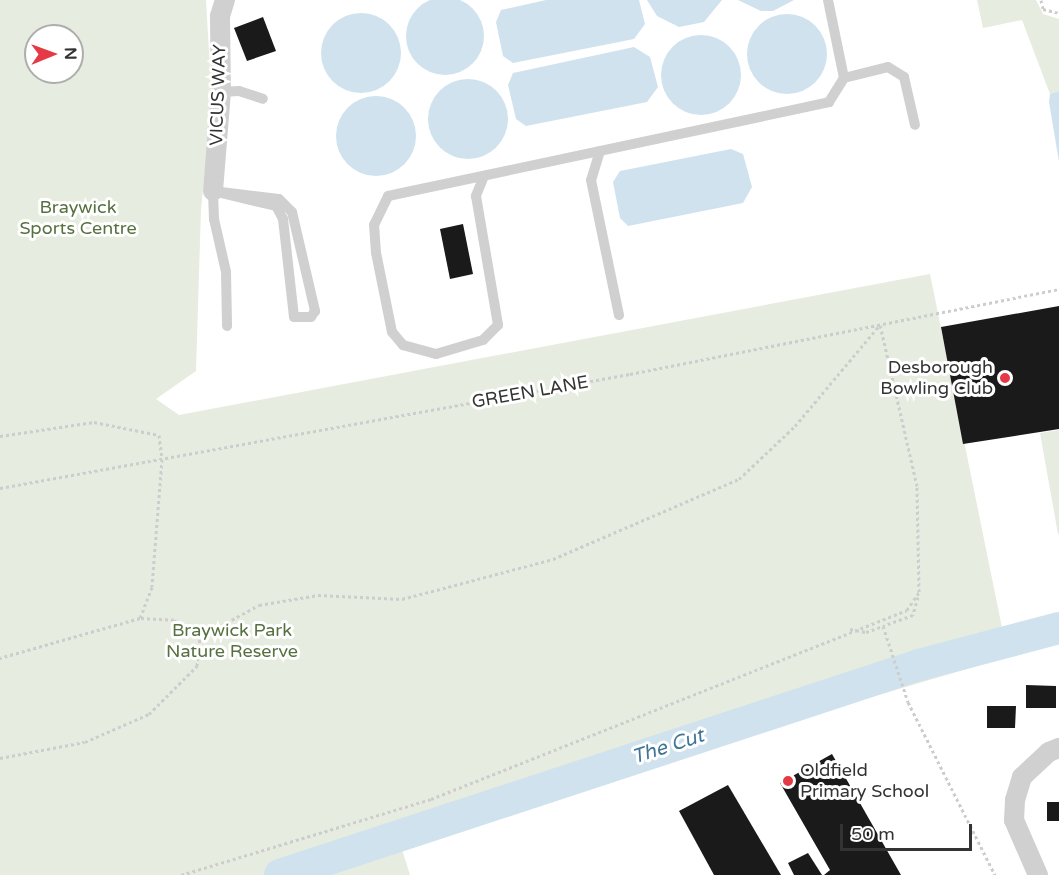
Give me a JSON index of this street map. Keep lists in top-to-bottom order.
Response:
{
  "streets": {
    "street": ["VICUS WAY"],
    "path": ["GREEN LANE"]
  },
  "water": ["The Cut"],
  "parks": ["Braywick Sports Centre", "Braywick Park Nature Reserve"],
  "places": ["Desborough Bowling Club", "Oldfield Primary School"],
  "scale_bar": "50 m",
  "north": "right"
}
